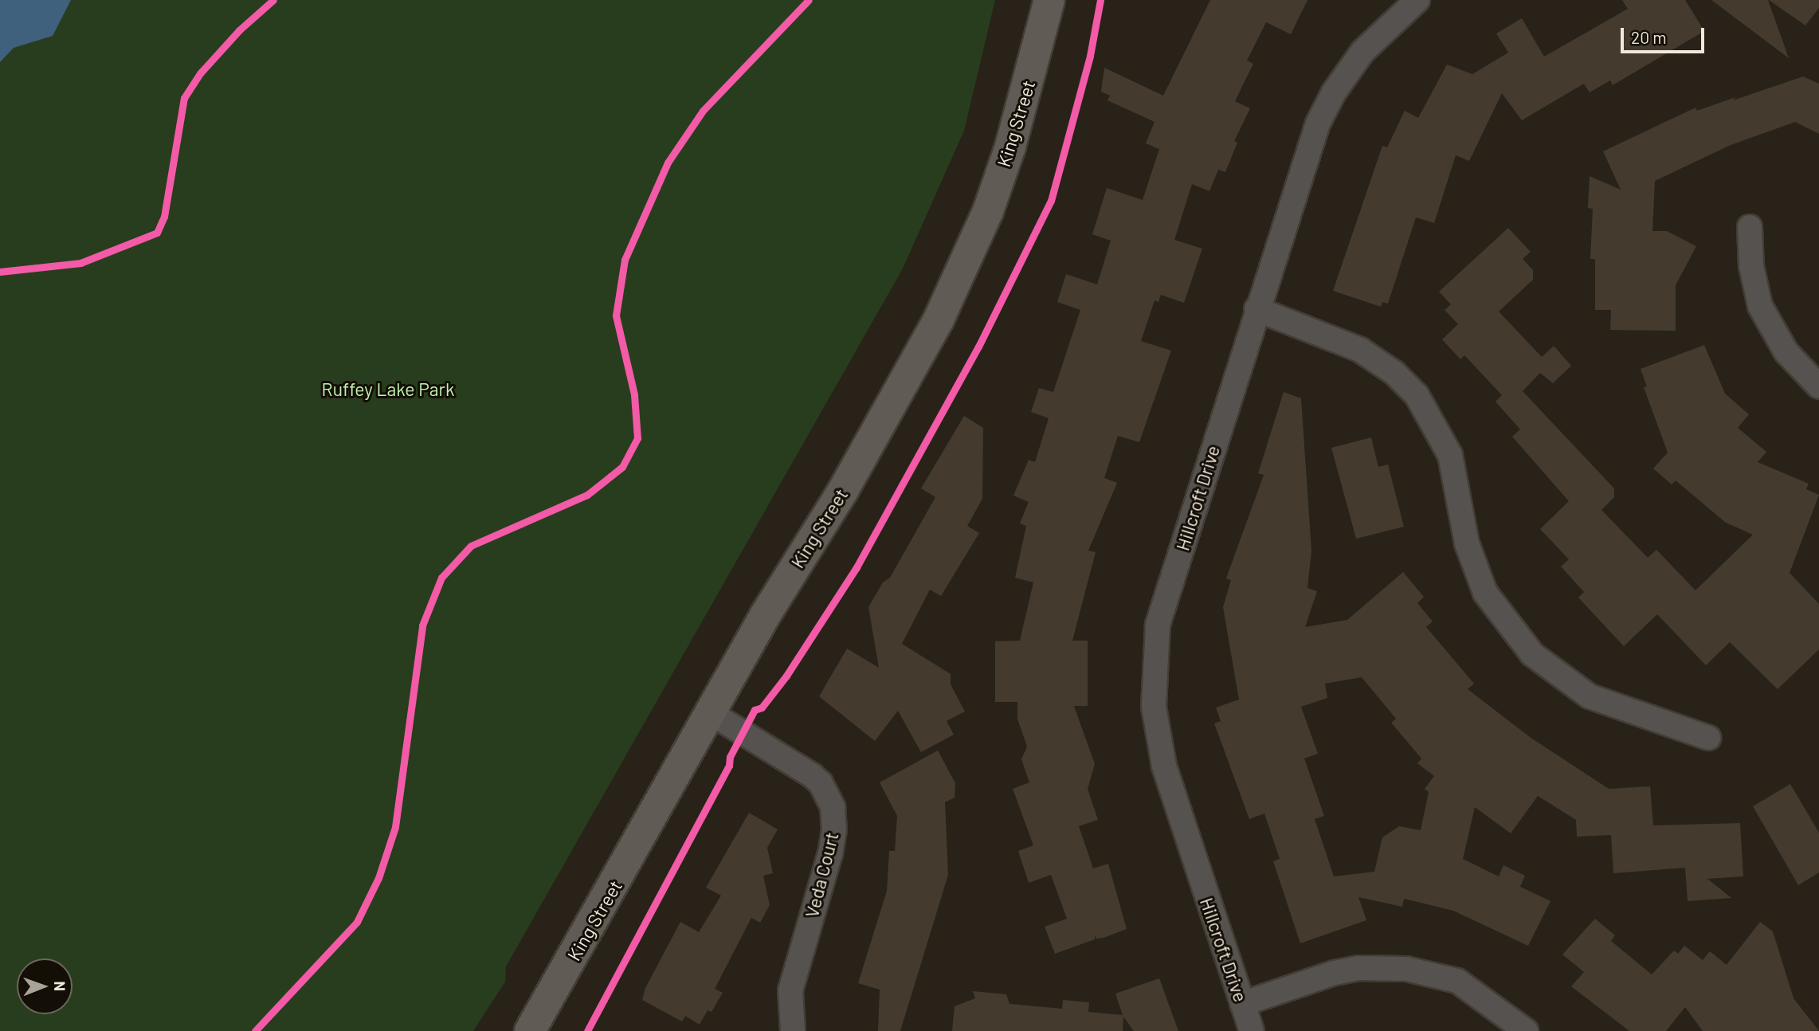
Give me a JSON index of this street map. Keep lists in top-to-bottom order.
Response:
{
  "streets": {
    "main road": ["King Street"],
    "street": ["Hillcroft Drive", "Veda Court"]
  },
  "crossings": [
    ["King Street", "Veda Court"]
  ],
  "parks": ["Ruffey Lake Park"],
  "scale_bar": "20 m",
  "north": "right"
}
